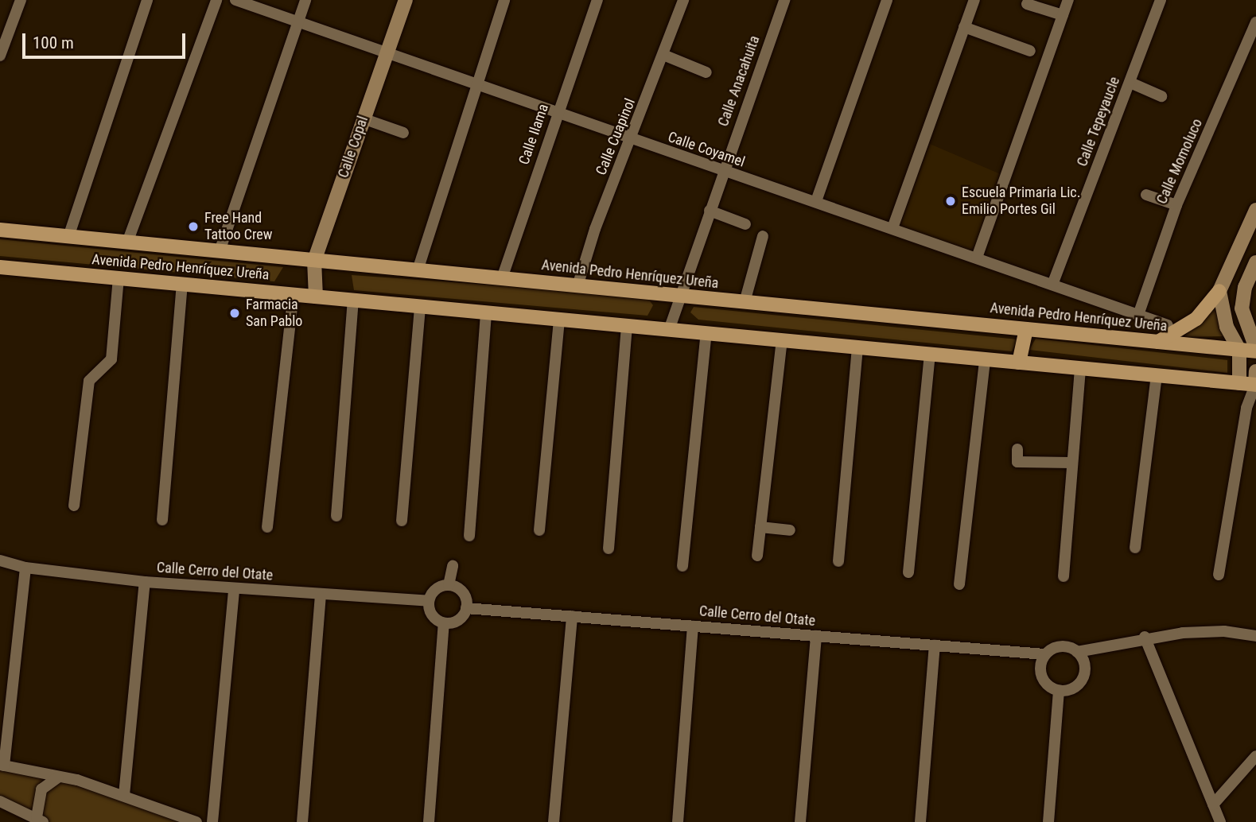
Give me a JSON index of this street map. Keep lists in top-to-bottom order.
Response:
{
  "streets": {
    "main road": ["Avenida Pedro Henríquez Ureña"],
    "street": [
      "Calle Anacahuita",
      "Calle Tepeyaucle",
      "Calle Ilama",
      "Calle Cuapinol",
      "Calle Copal",
      "Calle Coyamel",
      "Calle Momoluco",
      "Calle Cerro del Otate"
    ]
  },
  "crossings": [
    ["Calle Anacahuita", "Calle Coyamel"],
    ["Calle Anacahuita", "Avenida Pedro Henríquez Ureña"],
    ["Calle Tepeyaucle", "Calle Coyamel"],
    ["Calle Ilama", "Calle Coyamel"],
    ["Calle Ilama", "Avenida Pedro Henríquez Ureña"],
    ["Calle Cuapinol", "Calle Coyamel"],
    ["Calle Cuapinol", "Avenida Pedro Henríquez Ureña"],
    ["Calle Copal", "Calle Coyamel"],
    ["Calle Copal", "Avenida Pedro Henríquez Ureña"],
    ["Calle Coyamel", "Calle Momoluco"]
  ],
  "places": ["Escuela Primaria Lic. Emilio Portes Gil", "Free Hand Tattoo Crew", "Farmacia San Pablo"],
  "scale_bar": "100 m"
}
